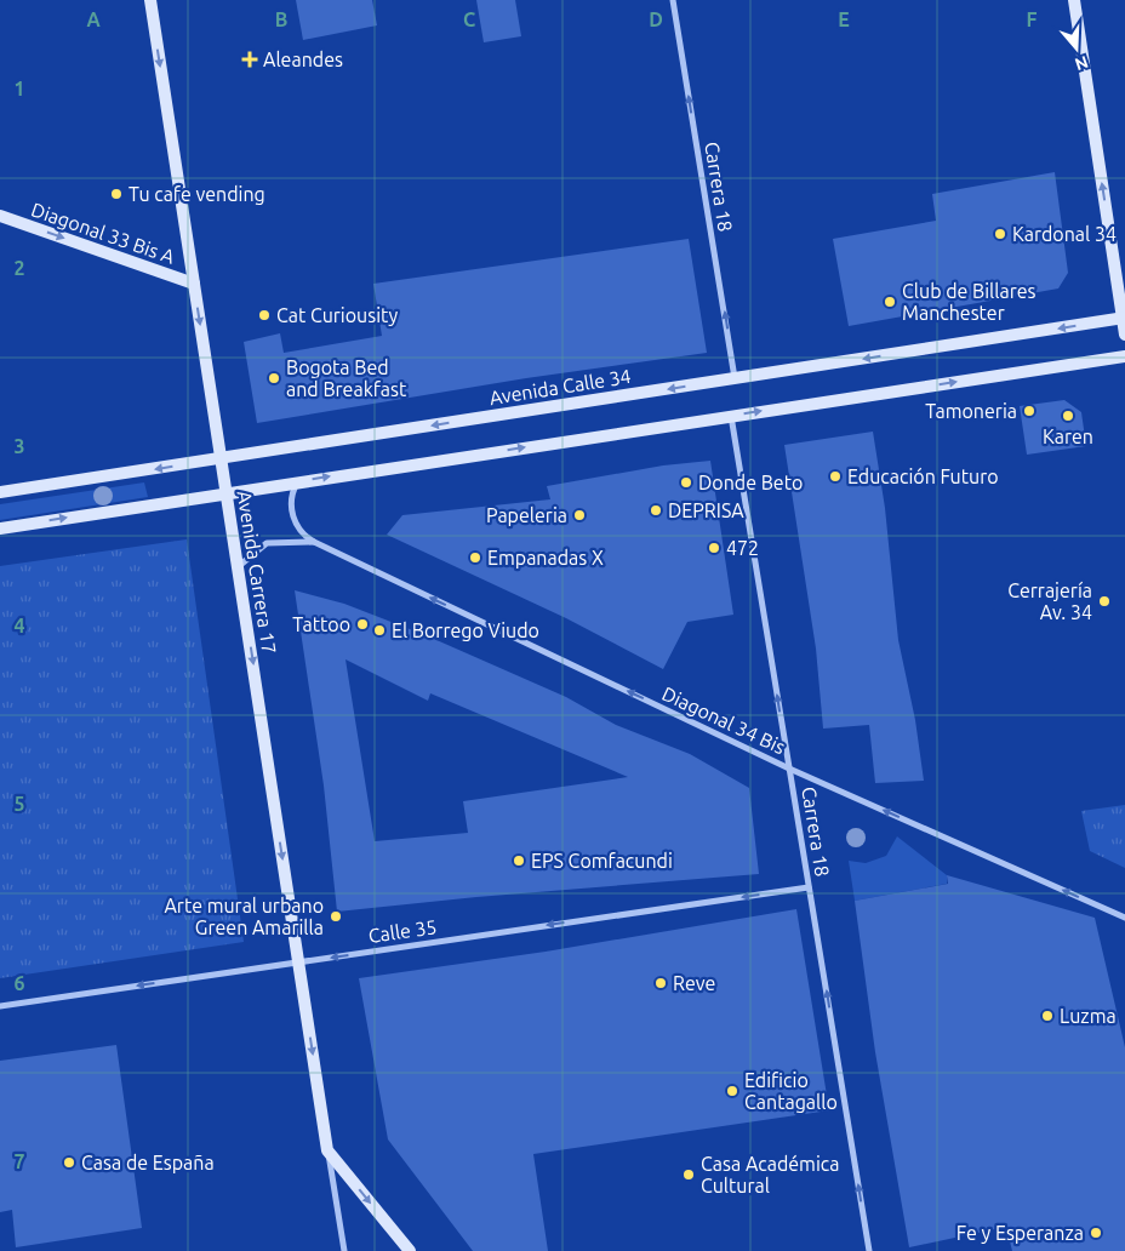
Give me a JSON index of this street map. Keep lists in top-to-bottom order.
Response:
{
  "streets": {
    "main road": ["Diagonal 33 Bis A", "Avenida Calle 34", "Avenida Carrera 17"],
    "street": ["Carrera 18", "Diagonal 34 Bis", "Calle 35"]
  },
  "crossings": [
    ["Carrera 18", "Avenida Calle 34"],
    ["Carrera 18", "Diagonal 34 Bis"],
    ["Carrera 18", "Calle 35"],
    ["Diagonal 33 Bis A", "Avenida Carrera 17"],
    ["Avenida Calle 34", "Avenida Carrera 17"],
    ["Avenida Carrera 17", "Diagonal 34 Bis"],
    ["Avenida Carrera 17", "Calle 35"]
  ],
  "one_way": [
    "Carrera 18",
    "Diagonal 33 Bis A",
    "Avenida Carrera 17",
    "Diagonal 34 Bis",
    "Calle 35"
  ],
  "places": {
    "health": ["Aleandes"],
    "other": [
      "Tu cafe vending",
      "Kardonal 34",
      "Club de Billares Manchester",
      "Cat Curiousity",
      "Bogota Bed and Breakfast",
      "Tamoneria",
      "Karen",
      "Educación Futuro",
      "Donde Beto",
      "DEPRISA",
      "Papeleria",
      "472",
      "Empanadas X",
      "Cerrajería Av. 34",
      "Tattoo",
      "El Borrego Viudo",
      "EPS Comfacundi",
      "Arte mural urbano Green Amarilla",
      "Reve",
      "Luzma",
      "Edificio Cantagallo",
      "Casa de España",
      "Casa Académica Cultural",
      "Fe y Esperanza"
    ]
  },
  "north": "bottom",
  "grid": {
    "columns": [
      "A",
      "B",
      "C",
      "D",
      "E",
      "F"
    ],
    "rows": [
      "1",
      "2",
      "3",
      "4",
      "5",
      "6",
      "7"
    ]
  }
}
